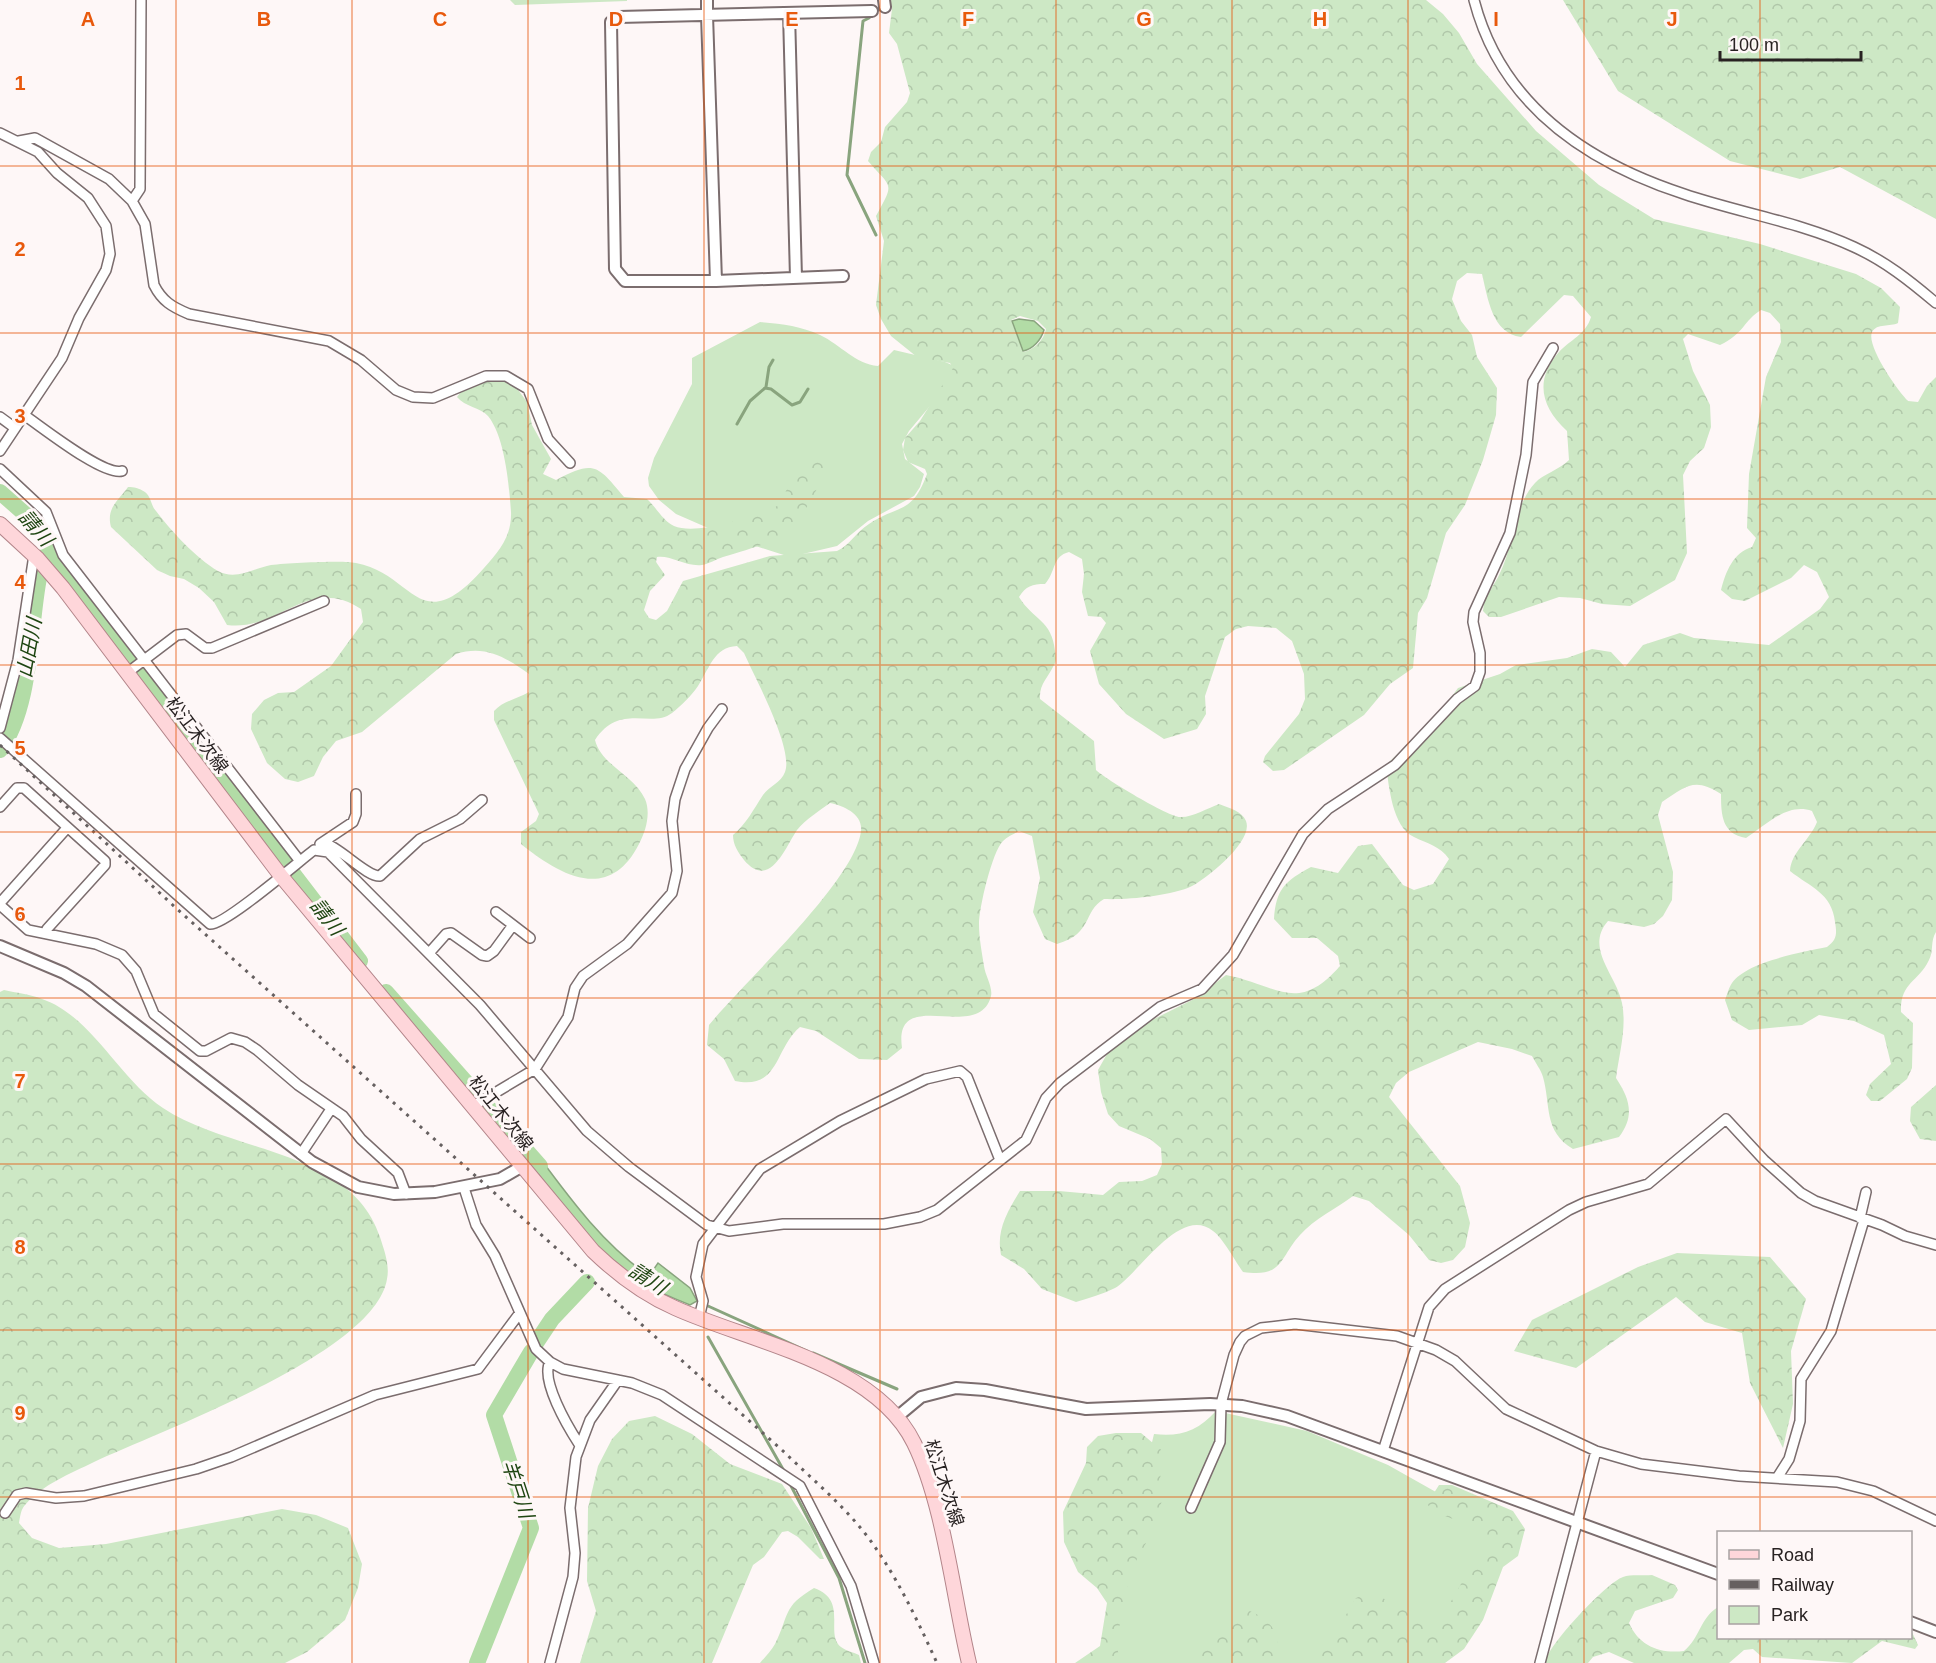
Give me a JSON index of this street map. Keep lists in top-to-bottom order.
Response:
{
  "streets": {
    "main road": ["松江木次線"]
  },
  "water": ["請川", "山田川", "羊戸川"],
  "legend": ["Road", "Railway", "Park"],
  "scale_bar": "100 m",
  "grid": {
    "columns": [
      "A",
      "B",
      "C",
      "D",
      "E",
      "F",
      "G",
      "H",
      "I",
      "J"
    ],
    "rows": [
      "1",
      "2",
      "3",
      "4",
      "5",
      "6",
      "7",
      "8",
      "9"
    ]
  }
}
